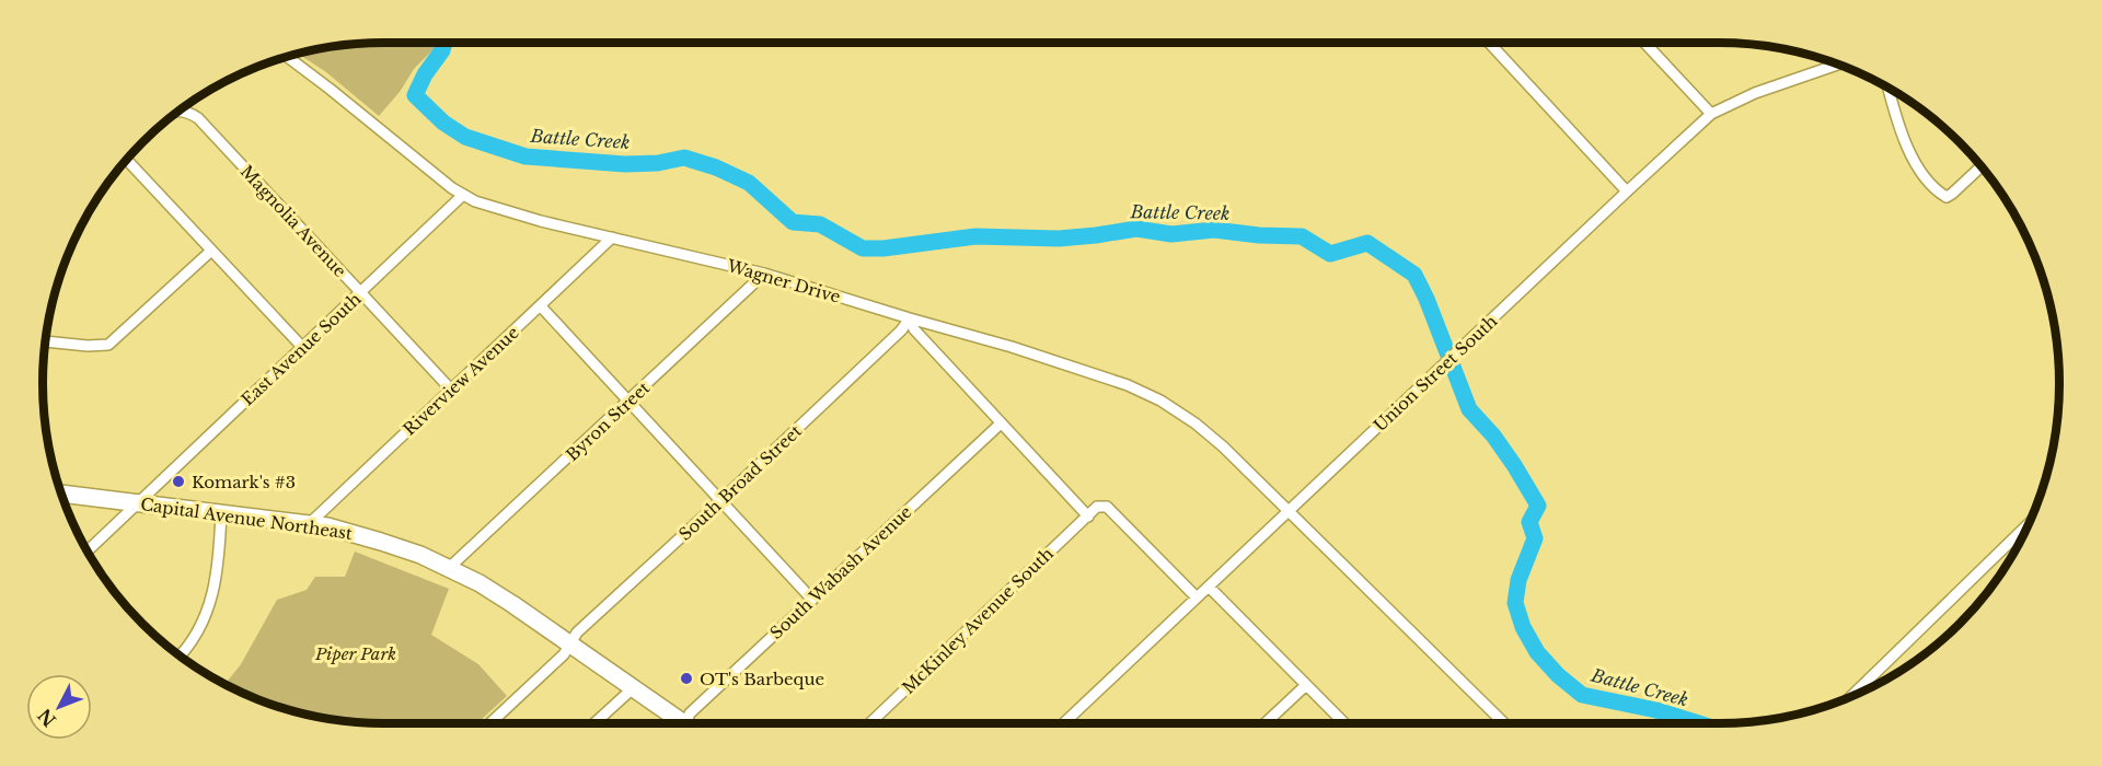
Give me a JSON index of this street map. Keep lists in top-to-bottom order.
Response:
{
  "streets": {
    "main road": ["Capital Avenue Northeast"],
    "street": [
      "Magnolia Avenue",
      "Wagner Drive",
      "East Avenue South",
      "Union Street South",
      "Riverview Avenue",
      "Byron Street",
      "South Broad Street",
      "South Wabash Avenue",
      "McKinley Avenue South"
    ]
  },
  "crossings": [
    ["Magnolia Avenue", "East Avenue South"],
    ["Magnolia Avenue", "Riverview Avenue"],
    ["Wagner Drive", "East Avenue South"],
    ["Wagner Drive", "Union Street South"],
    ["Wagner Drive", "Riverview Avenue"],
    ["Wagner Drive", "Byron Street"],
    ["Wagner Drive", "South Broad Street"],
    ["East Avenue South", "Capital Avenue Northeast"],
    ["Union Street South", "McKinley Avenue South"],
    ["Riverview Avenue", "Capital Avenue Northeast"],
    ["Byron Street", "Capital Avenue Northeast"],
    ["South Broad Street", "Capital Avenue Northeast"]
  ],
  "water": ["Battle Creek"],
  "parks": ["Piper Park"],
  "places": ["Komark's #3", "OT's Barbeque"],
  "north": "bottom left"
}
